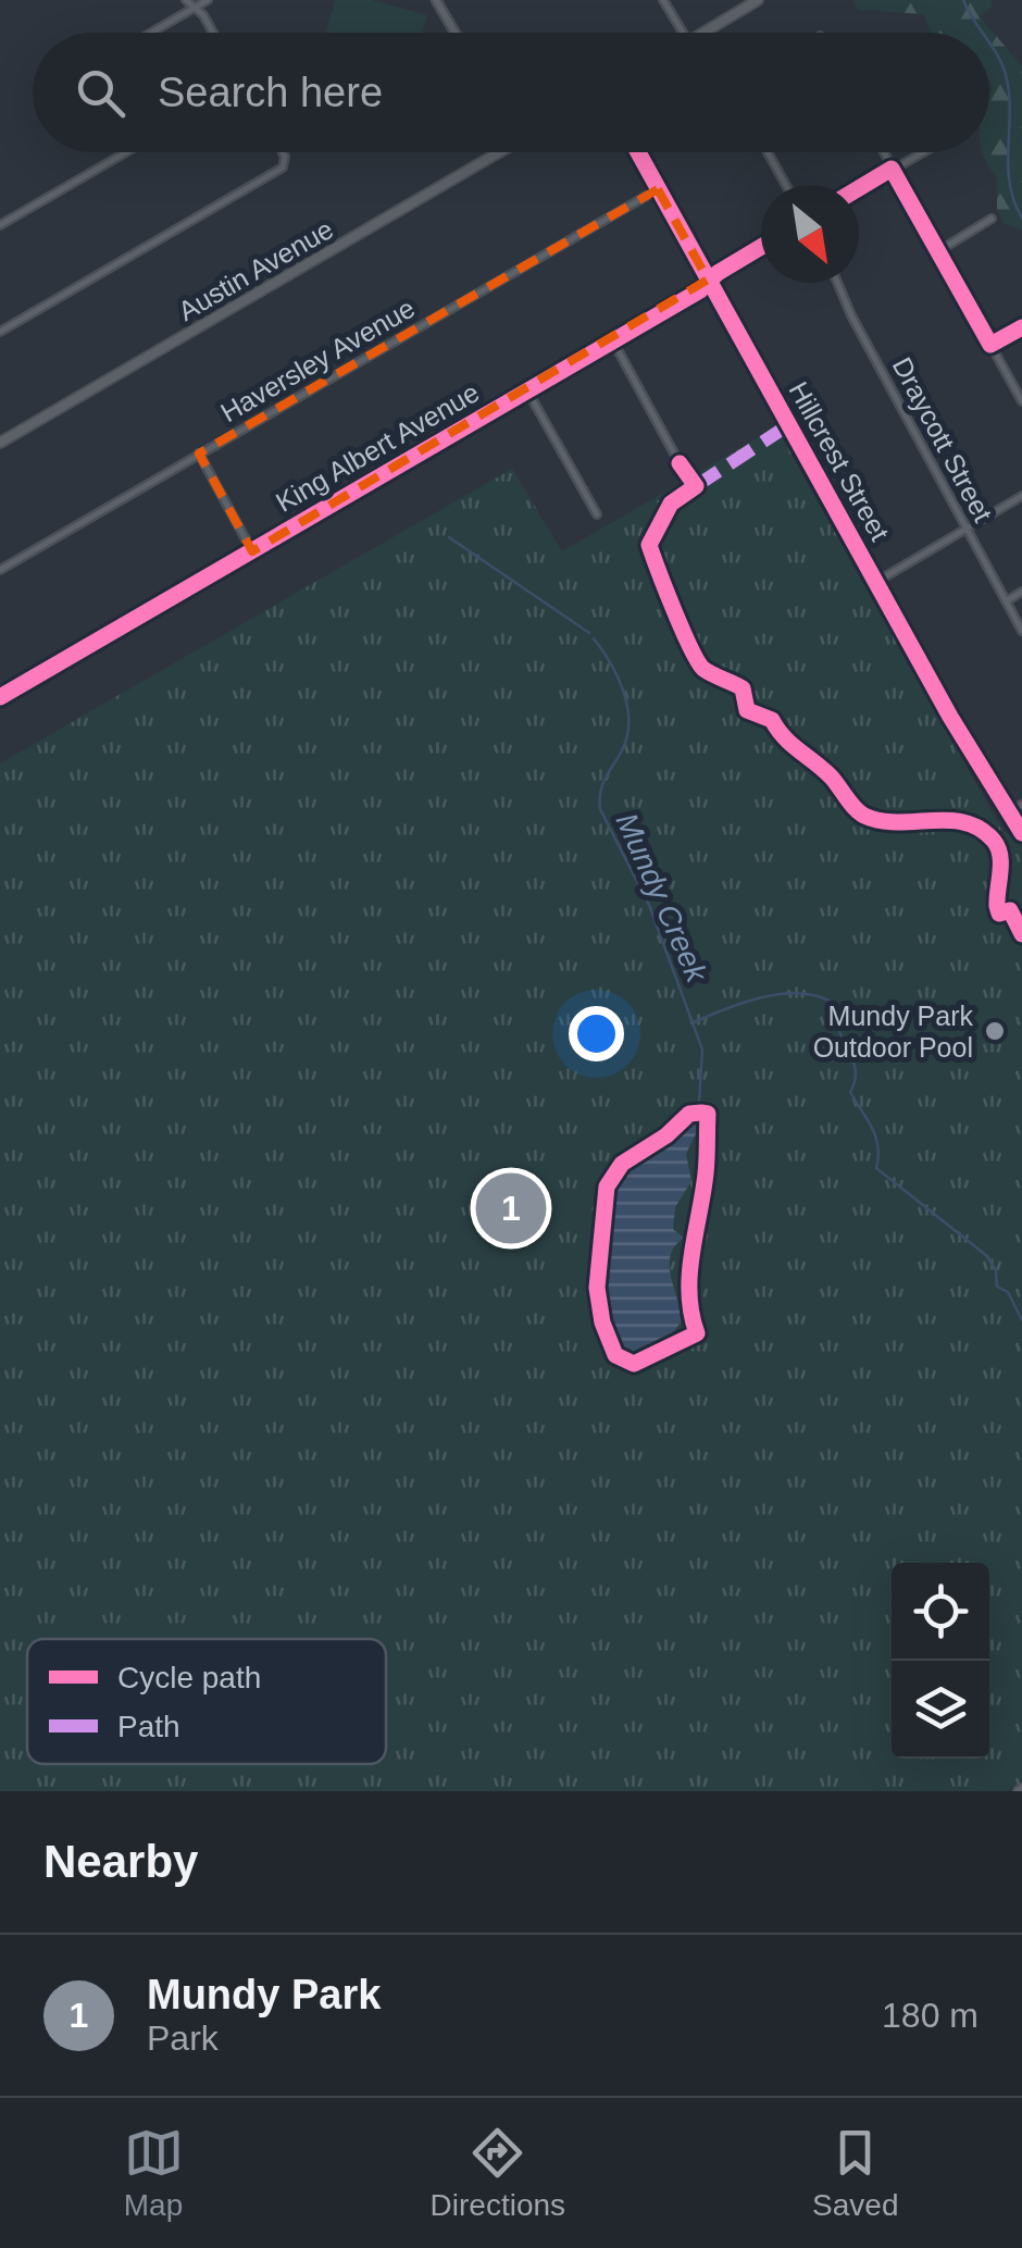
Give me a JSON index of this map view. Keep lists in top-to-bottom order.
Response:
{
  "streets": {
    "main road": ["Austin Avenue"],
    "street": [
      "Haversley Avenue",
      "Draycott Street",
      "King Albert Avenue",
      "Hillcrest Street"
    ]
  },
  "crossings": [
    ["Haversley Avenue", "Hillcrest Street"],
    ["King Albert Avenue", "Hillcrest Street"]
  ],
  "water": ["Mundy Creek"],
  "places": ["Mundy Park Outdoor Pool"],
  "legend": ["Cycle path", "Path"],
  "north": "bottom right",
  "page": {
    "search": "Search here",
    "pins": "1",
    "heading": "Nearby",
    "list": [
      {
        "mark": "1",
        "name": "Mundy Park",
        "note": "Park",
        "value": "180 m"
      }
    ],
    "nav": ["Map", "Directions", "Saved"]
  }
}
